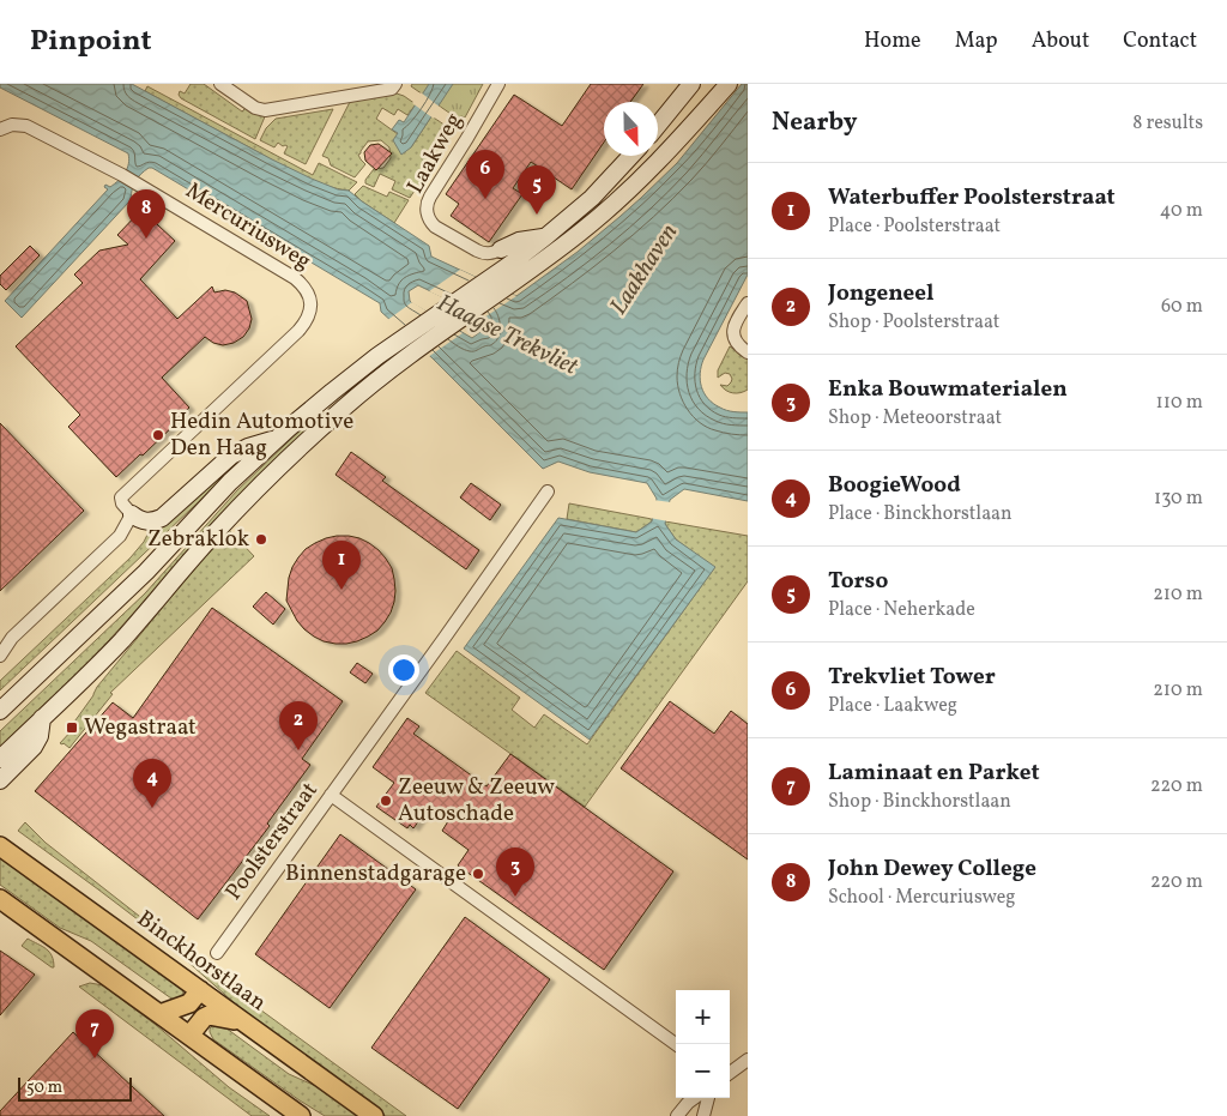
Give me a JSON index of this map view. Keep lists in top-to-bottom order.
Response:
{
  "streets": {
    "main road": ["Binckhorstlaan"],
    "street": ["Laakweg", "Mercuriusweg", "Poolsterstraat"]
  },
  "water": ["Laakhaven", "Haagse Trekvliet"],
  "places": {
    "other": [
      "Hedin Automotive Den Haag",
      "Zebraklok",
      "Zeeuw & Zeeuw Autoschade",
      "Binnenstadgarage"
    ],
    "transit": ["Wegastraat"]
  },
  "scale_bar": "50 m",
  "north": "bottom",
  "page": {
    "header": "Pinpoint",
    "nav": [
      "Home",
      "Map",
      "About",
      "Contact"
    ],
    "heading": ["Nearby", "8 results"],
    "pins": [
      "6",
      "5",
      "8",
      "1",
      "2",
      "4",
      "3",
      "7"
    ],
    "list": [
      {
        "mark": "1",
        "name": "Waterbuffer Poolsterstraat",
        "note": "Place · Poolsterstraat",
        "value": "40 m"
      },
      {
        "mark": "2",
        "name": "Jongeneel",
        "note": "Shop · Poolsterstraat",
        "value": "60 m"
      },
      {
        "mark": "3",
        "name": "Enka Bouwmaterialen",
        "note": "Shop · Meteoorstraat",
        "value": "110 m"
      },
      {
        "mark": "4",
        "name": "BoogieWood",
        "note": "Place · Binckhorstlaan",
        "value": "130 m"
      },
      {
        "mark": "5",
        "name": "Torso",
        "note": "Place · Neherkade",
        "value": "210 m"
      },
      {
        "mark": "6",
        "name": "Trekvliet Tower",
        "note": "Place · Laakweg",
        "value": "210 m"
      },
      {
        "mark": "7",
        "name": "Laminaat en Parket",
        "note": "Shop · Binckhorstlaan",
        "value": "220 m"
      },
      {
        "mark": "8",
        "name": "John Dewey College",
        "note": "School · Mercuriusweg",
        "value": "220 m"
      }
    ],
    "map_buttons": ["+", "−"],
    "scale": "50 m"
  }
}
